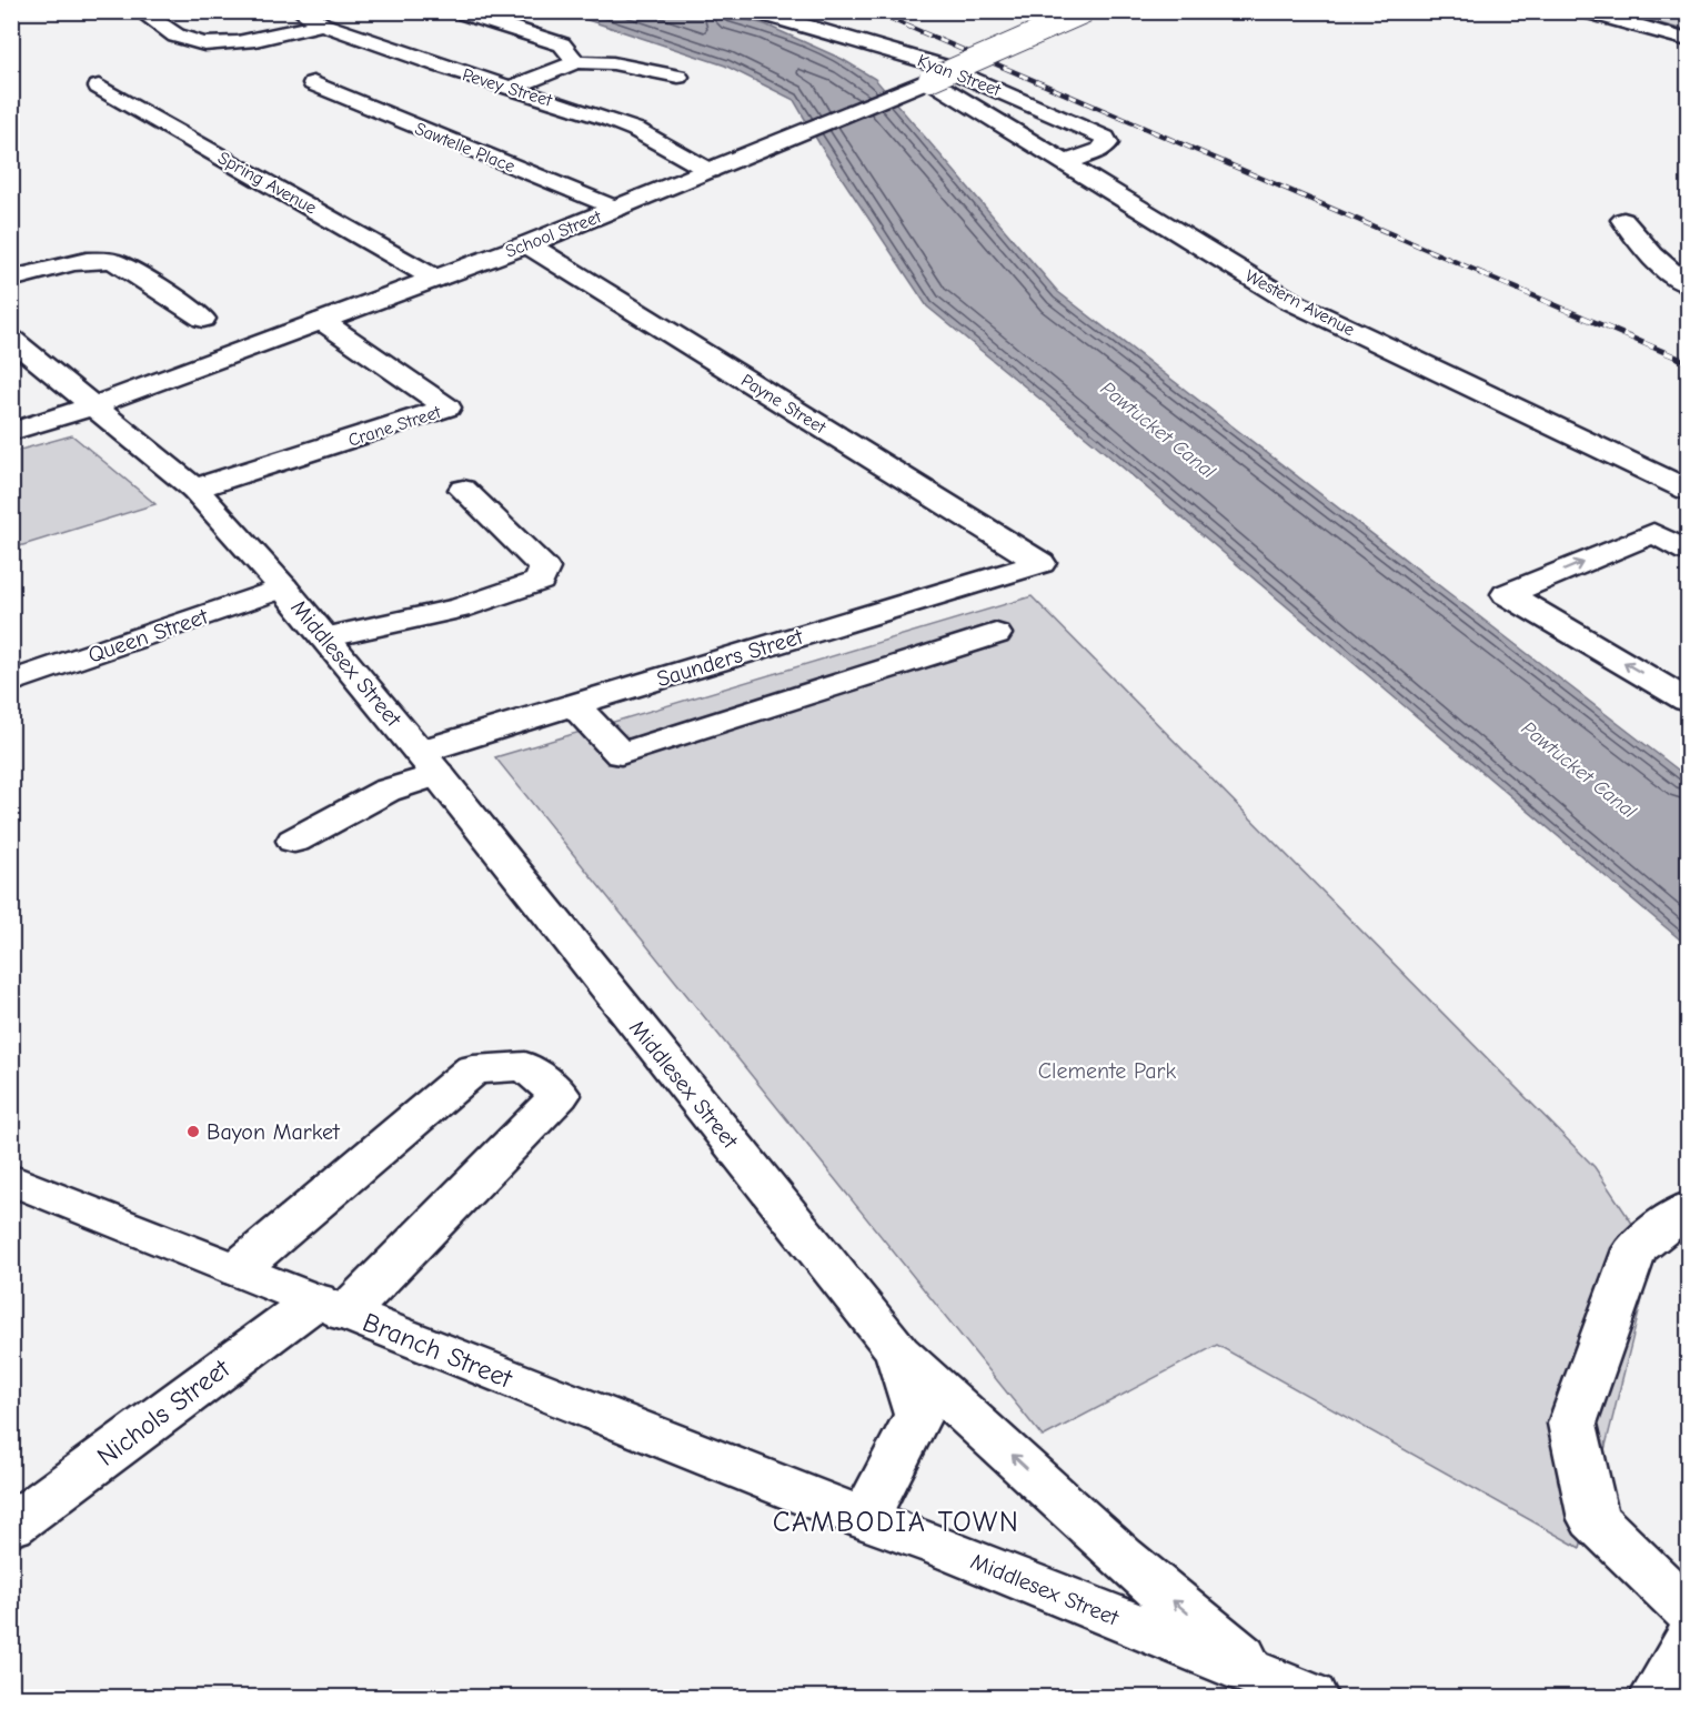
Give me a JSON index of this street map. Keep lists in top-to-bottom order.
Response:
{
  "streets": {
    "street": [
      "Kyan Street",
      "Pevey Street",
      "Sawtelle Place",
      "Spring Avenue",
      "School Street",
      "Western Avenue",
      "Payne Street",
      "Crane Street",
      "Queen Street",
      "Saunders Street",
      "Middlesex Street",
      "Branch Street",
      "Nichols Street"
    ]
  },
  "crossings": [
    ["Kyan Street", "Western Avenue"],
    ["Pevey Street", "School Street"],
    ["Sawtelle Place", "School Street"],
    ["Spring Avenue", "School Street"],
    ["School Street", "Western Avenue"],
    ["School Street", "Payne Street"],
    ["School Street", "Crane Street"],
    ["School Street", "Middlesex Street"],
    ["Payne Street", "Saunders Street"],
    ["Crane Street", "Middlesex Street"],
    ["Queen Street", "Middlesex Street"],
    ["Saunders Street", "Middlesex Street"],
    ["Middlesex Street", "Branch Street"],
    ["Branch Street", "Nichols Street"]
  ],
  "districts": ["CAMBODIA TOWN"],
  "water": ["Pawtucket Canal"],
  "parks": ["Clemente Park"],
  "places": ["Bayon Market"]
}
